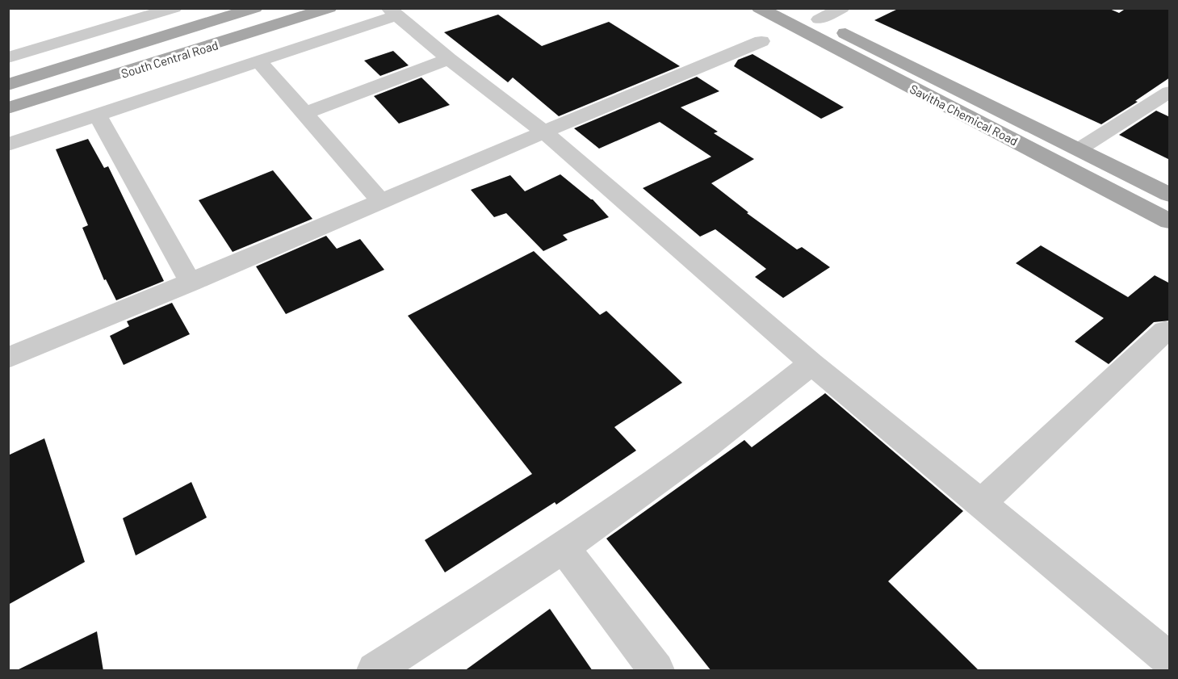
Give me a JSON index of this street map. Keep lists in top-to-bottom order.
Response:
{
  "streets": {
    "main road": ["South Central Road", "Savitha Chemical Road"]
  }
}
